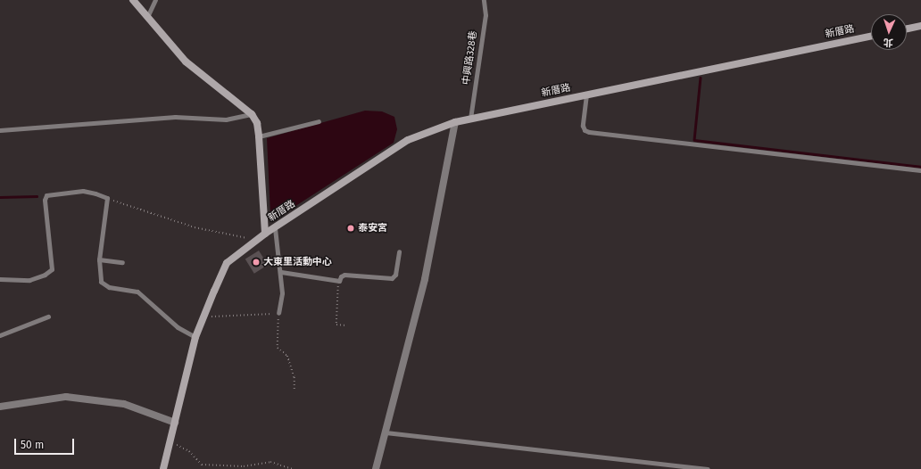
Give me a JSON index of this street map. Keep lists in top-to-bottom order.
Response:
{
  "streets": {
    "street": ["新厝路"],
    "lane": ["中興路328巷"]
  },
  "crossings": [
    ["新厝路", "中興路328巷"]
  ],
  "places": ["泰安宮", "大東里活動中心"],
  "scale_bar": "50 m",
  "north": "bottom"
}
